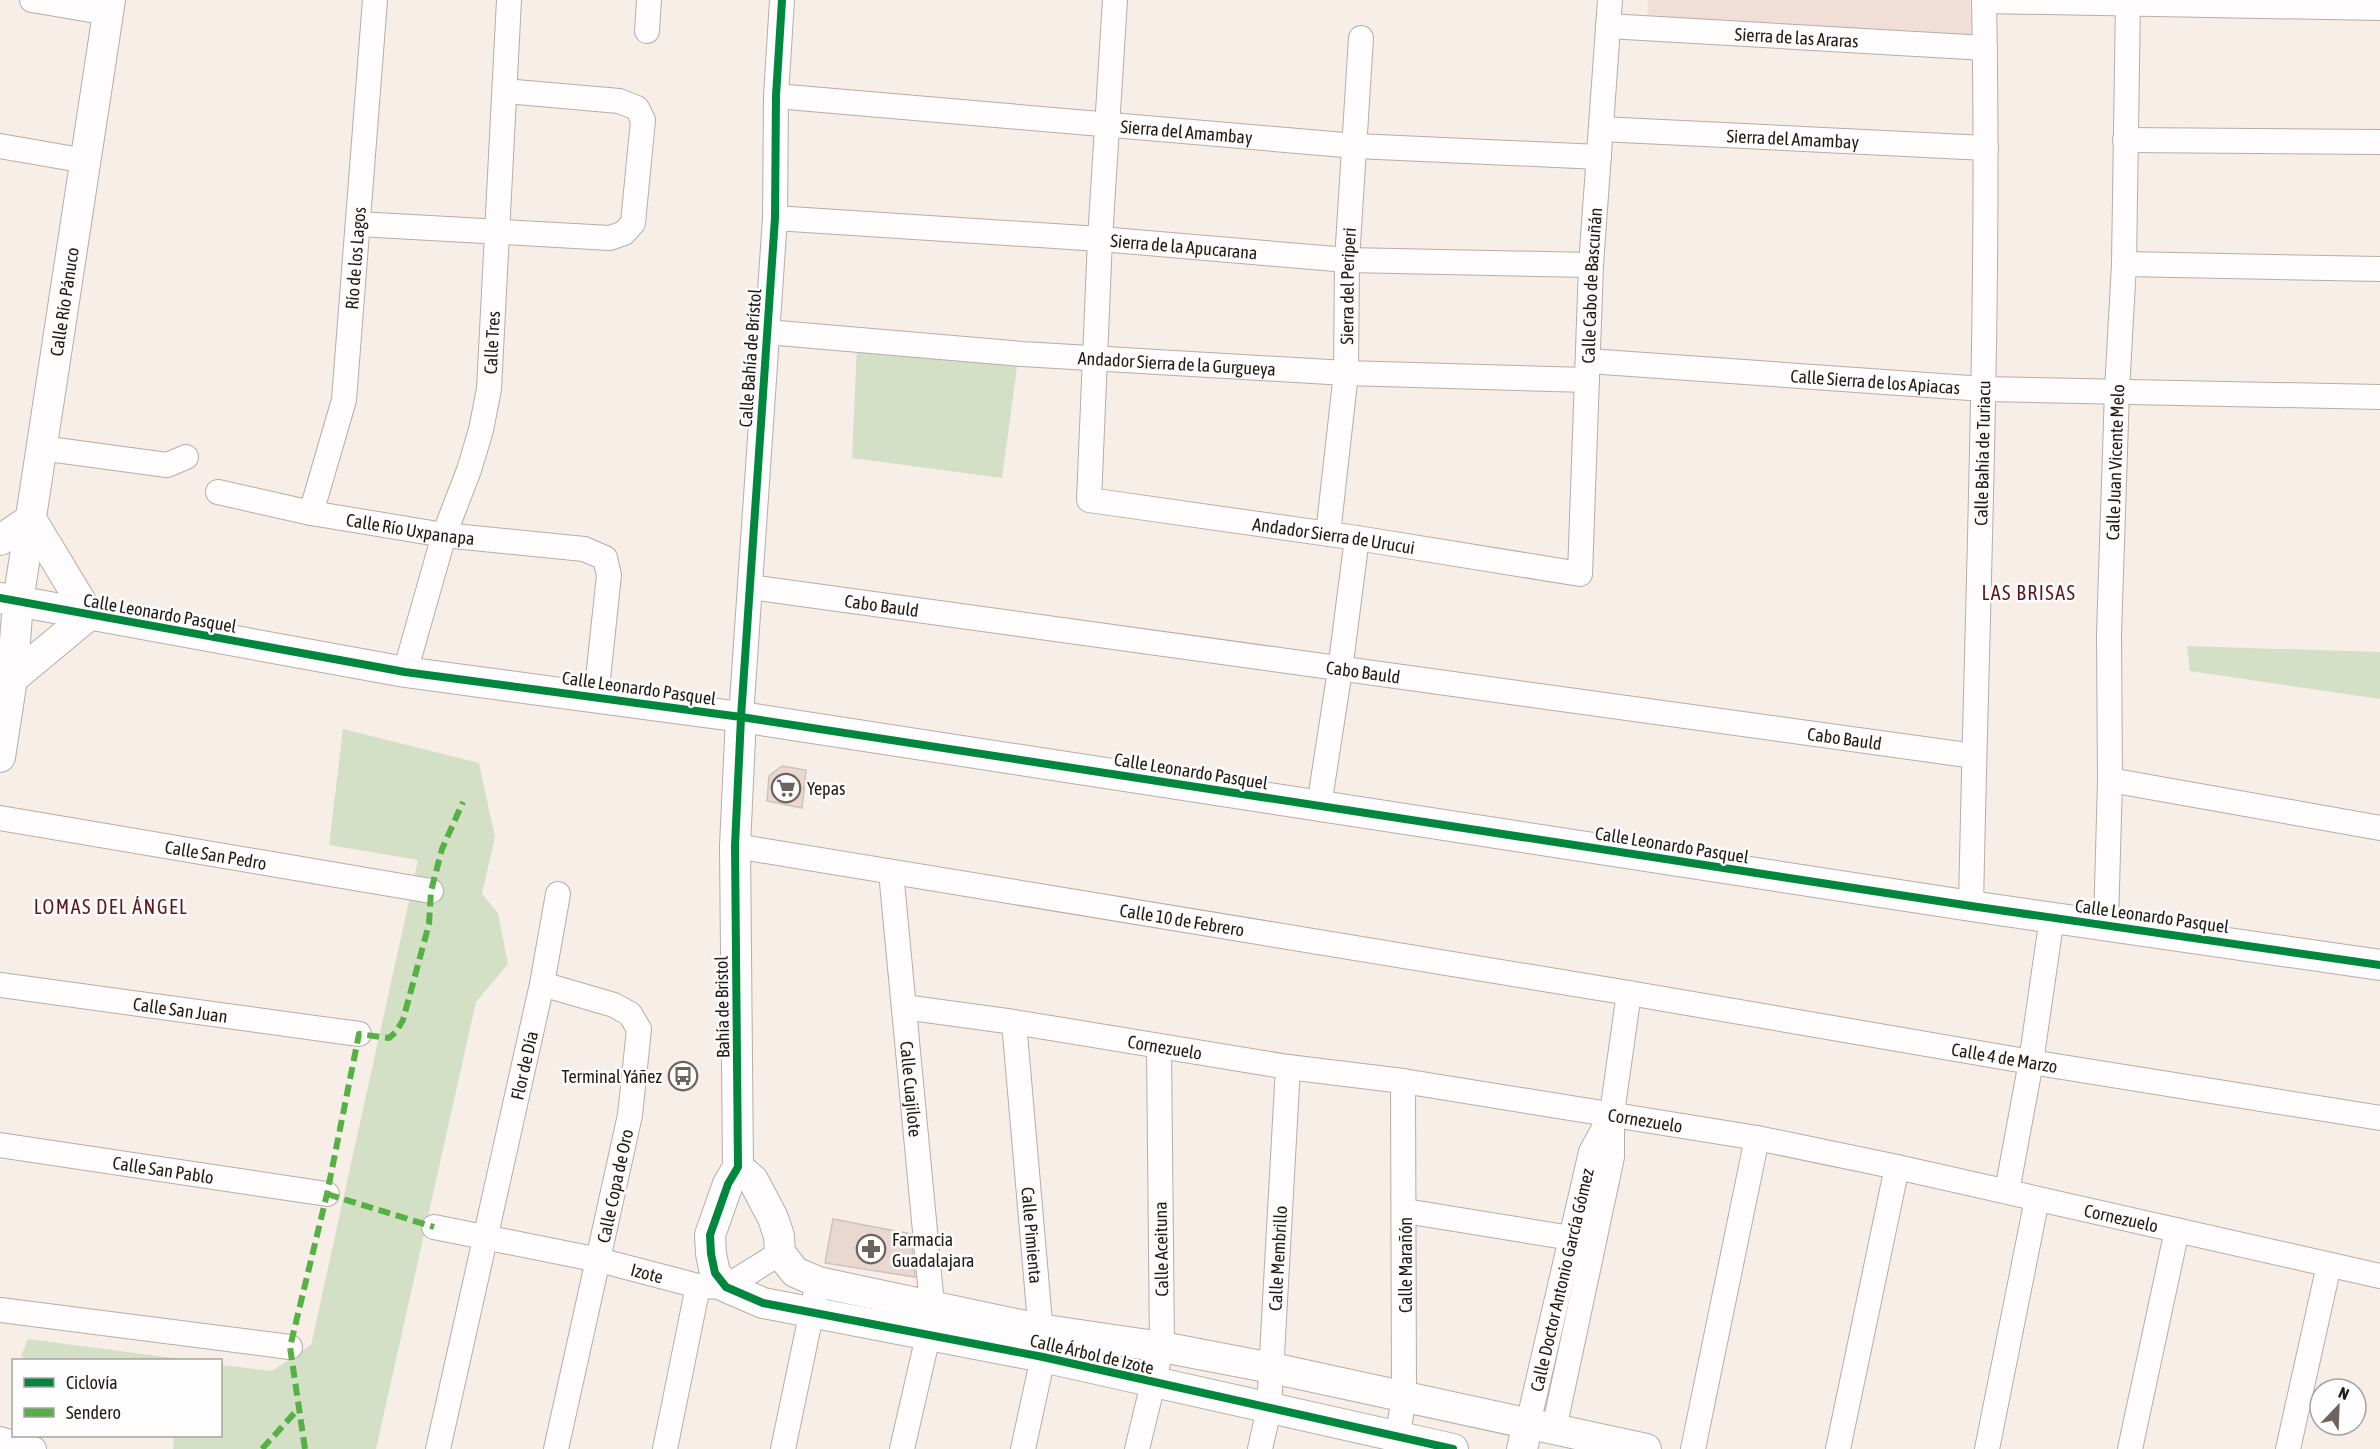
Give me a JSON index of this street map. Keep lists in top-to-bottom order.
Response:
{
  "streets": {
    "street": [
      "Sierra de las Araras",
      "Sierra del Amambay",
      "Sierra de la Apucarana",
      "Río de los Lagos",
      "Sierra del Periperi",
      "Calle Cabo de Bascuñán",
      "Calle Río Pánuco",
      "Calle Tres",
      "Calle Bahía de Brístol",
      "Andador Sierra de la Gurgueya",
      "Calle Sierra de los Apiacas",
      "Calle Bahía de Turiacu",
      "Calle Juan Vicente Melo",
      "Calle Río Uxpanapa",
      "Andador Sierra de Urucui",
      "Cabo Bauld",
      "Calle Leonardo Pasquel",
      "Calle San Pedro",
      "Calle 10 de Febrero",
      "Bahía de Bristol",
      "Calle San Juan",
      "Cornezuelo",
      "Calle 4 de Marzo",
      "Flor de Día",
      "Calle Cuajilote",
      "Calle San Pablo",
      "Calle Copa de Oro",
      "Calle Pimienta",
      "Calle Aceituna",
      "Calle Membrillo",
      "Calle Marañón",
      "Izote",
      "Calle Doctor Antonio García Gómez",
      "Calle Árbol de Izote"
    ]
  },
  "crossings": [
    ["Sierra de las Araras", "Calle Cabo de Bascuñán"],
    ["Sierra de las Araras", "Calle Bahía de Turiacu"],
    ["Sierra del Amambay", "Sierra del Periperi"],
    ["Sierra del Amambay", "Calle Cabo de Bascuñán"],
    ["Sierra del Amambay", "Calle Bahía de Brístol"],
    ["Sierra del Amambay", "Calle Bahía de Turiacu"],
    ["Sierra de la Apucarana", "Sierra del Periperi"],
    ["Sierra de la Apucarana", "Calle Cabo de Bascuñán"],
    ["Sierra de la Apucarana", "Calle Bahía de Brístol"],
    ["Río de los Lagos", "Calle Río Uxpanapa"],
    ["Sierra del Periperi", "Andador Sierra de la Gurgueya"],
    ["Sierra del Periperi", "Andador Sierra de Urucui"],
    ["Calle Cabo de Bascuñán", "Andador Sierra de la Gurgueya"],
    ["Calle Cabo de Bascuñán", "Calle Sierra de los Apiacas"],
    ["Calle Cabo de Bascuñán", "Andador Sierra de Urucui"],
    ["Calle Río Pánuco", "Calle Leonardo Pasquel"],
    ["Calle Tres", "Calle Río Uxpanapa"],
    ["Calle Tres", "Calle Leonardo Pasquel"],
    ["Calle Bahía de Brístol", "Andador Sierra de la Gurgueya"],
    ["Calle Bahía de Brístol", "Cabo Bauld"],
    ["Calle Bahía de Brístol", "Calle Leonardo Pasquel"],
    ["Calle Bahía de Brístol", "Bahía de Bristol"],
    ["Andador Sierra de la Gurgueya", "Calle Sierra de los Apiacas"],
    ["Andador Sierra de la Gurgueya", "Andador Sierra de Urucui"],
    ["Calle Sierra de los Apiacas", "Calle Bahía de Turiacu"],
    ["Calle Sierra de los Apiacas", "Calle Juan Vicente Melo"],
    ["Calle Bahía de Turiacu", "Cabo Bauld"],
    ["Calle Bahía de Turiacu", "Calle Leonardo Pasquel"],
    ["Calle Juan Vicente Melo", "Calle Leonardo Pasquel"],
    ["Calle Río Uxpanapa", "Calle Leonardo Pasquel"],
    ["Calle Leonardo Pasquel", "Bahía de Bristol"],
    ["Calle 10 de Febrero", "Bahía de Bristol"],
    ["Calle 10 de Febrero", "Calle 4 de Marzo"],
    ["Calle 10 de Febrero", "Calle Cuajilote"],
    ["Calle 10 de Febrero", "Calle Doctor Antonio García Gómez"],
    ["Bahía de Bristol", "Izote"],
    ["Bahía de Bristol", "Calle Árbol de Izote"],
    ["Cornezuelo", "Calle Cuajilote"],
    ["Cornezuelo", "Calle Pimienta"],
    ["Cornezuelo", "Calle Aceituna"],
    ["Cornezuelo", "Calle Membrillo"],
    ["Cornezuelo", "Calle Marañón"],
    ["Cornezuelo", "Calle Doctor Antonio García Gómez"],
    ["Calle 4 de Marzo", "Calle Doctor Antonio García Gómez"],
    ["Flor de Día", "Calle Copa de Oro"],
    ["Flor de Día", "Izote"],
    ["Calle Cuajilote", "Calle Árbol de Izote"],
    ["Calle Copa de Oro", "Izote"],
    ["Calle Pimienta", "Calle Árbol de Izote"],
    ["Calle Aceituna", "Calle Árbol de Izote"],
    ["Calle Membrillo", "Calle Árbol de Izote"],
    ["Calle Marañón", "Calle Árbol de Izote"],
    ["Izote", "Calle Árbol de Izote"],
    ["Calle Doctor Antonio García Gómez", "Calle Árbol de Izote"]
  ],
  "districts": ["LAS BRISAS", "LOMAS DEL ÁNGEL"],
  "places": {
    "supermarket": ["Yepas"],
    "bus stop": ["Terminal Yáñez"],
    "pharmacy": ["Farmacia Guadalajara"]
  },
  "legend": ["Ciclovía", "Sendero"],
  "north": "top right"
}
